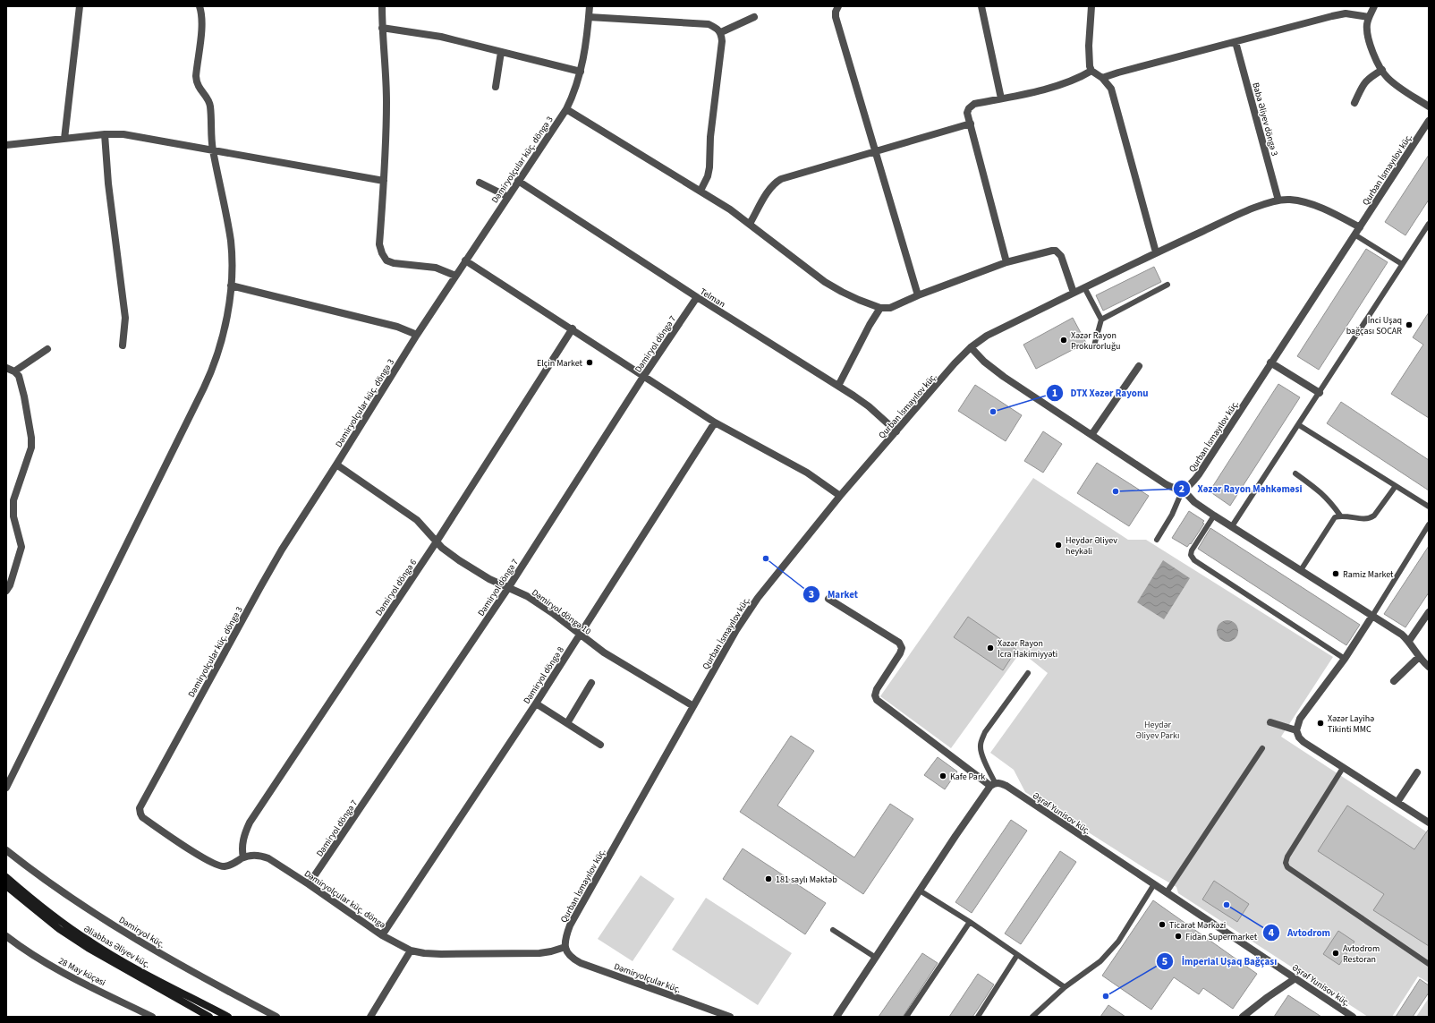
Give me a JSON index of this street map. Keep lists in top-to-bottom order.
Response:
{
  "streets": {
    "main road": ["Əliabbas Əliyev küç."],
    "street": [
      "Baba Əliyev döngə 3",
      "Dəmiryolçular küç. döngə 3",
      "Qurban İsmayılov küç.",
      "Telman",
      "Dəmiryol döngə 7",
      "Dəmiryol döngə 6",
      "Dəmiryol döngə 10",
      "Dəmiryol döngə 8",
      "Əşrəf Yunisov küç.",
      "Dəmiryolçular küç. döngə",
      "Dəmiryol küç.",
      "28 May küçəsi",
      "Dəmiryolçular küç."
    ]
  },
  "crossings": [
    ["Baba Əliyev döngə 3", "Qurban İsmayılov küç."],
    ["Dəmiryolçular küç. döngə 3", "Telman"],
    ["Dəmiryolçular küç. döngə 3", "Dəmiryol döngə 10"],
    ["Dəmiryolçular küç. döngə 3", "Dəmiryolçular küç. döngə"],
    ["Qurban İsmayılov küç.", "Telman"],
    ["Qurban İsmayılov küç.", "Dəmiryol döngə 10"],
    ["Qurban İsmayılov küç.", "Dəmiryolçular küç. döngə"],
    ["Qurban İsmayılov küç.", "Dəmiryolçular küç."],
    ["Telman", "Dəmiryol döngə 7"],
    ["Dəmiryol döngə 7", "Dəmiryol döngə 10"],
    ["Dəmiryol döngə 7", "Dəmiryolçular küç. döngə"],
    ["Dəmiryol döngə 6", "Dəmiryol döngə 10"],
    ["Dəmiryol döngə 6", "Dəmiryolçular küç. döngə"],
    ["Dəmiryol döngə 10", "Dəmiryol döngə 8"],
    ["Dəmiryol döngə 8", "Dəmiryolçular küç. döngə"],
    ["Dəmiryolçular küç. döngə", "Dəmiryolçular küç."]
  ],
  "parks": ["Heydər Əliyev Parkı"],
  "places": [
    "İnci Uşaq bağçası SOCAR",
    "Xəzər Rayon Prokurorluğu",
    "Elçin Market",
    "DTX Xəzər Rayonu",
    "Xəzər Rayon Məhkəməsi",
    "Heydər Əliyev heykəli",
    "Market",
    "Ramiz Market",
    "Xəzər Rayon İcra Hakimiyyəti",
    "Xəzər Layihə Tikinti MMC",
    "Kafe Park",
    "181 saylı Məktəb",
    "Avtodrom",
    "Ticarət Mərkəzi",
    "Fidan Supermarket",
    "Avtodrom Restoran",
    "İmperial Uşaq Bağçası"
  ]
}
